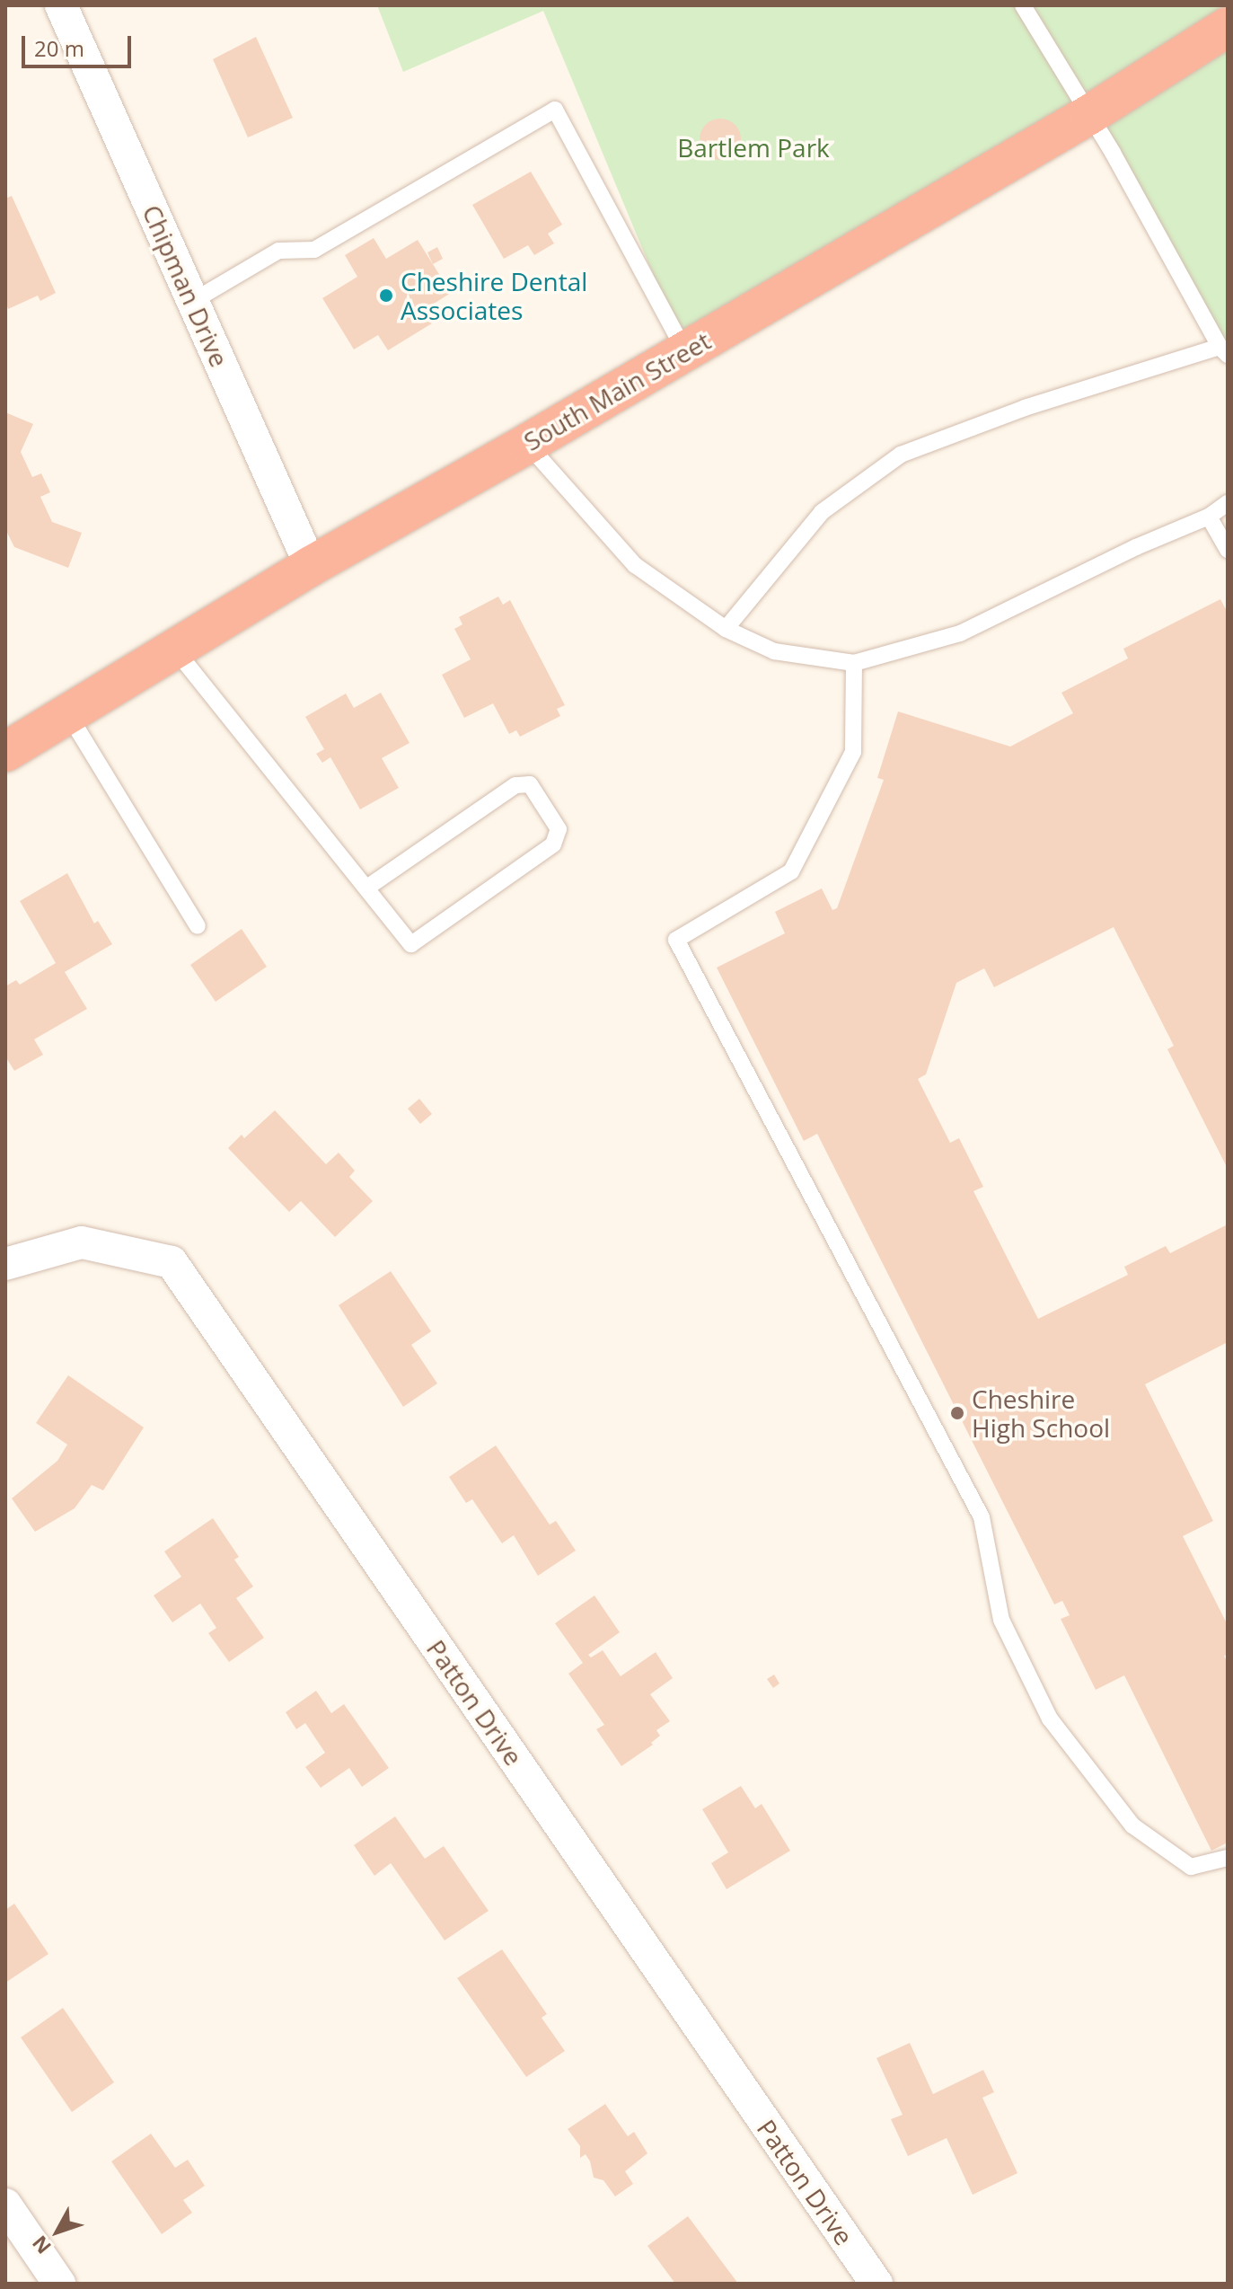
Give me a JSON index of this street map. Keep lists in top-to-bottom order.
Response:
{
  "streets": {
    "highway": ["South Main Street"],
    "street": ["Chipman Drive", "Patton Drive"]
  },
  "crossings": [
    ["Chipman Drive", "South Main Street"]
  ],
  "parks": ["Bartlem Park"],
  "places": ["Cheshire Dental Associates", "Cheshire High School"],
  "scale_bar": "20 m",
  "north": "bottom left"
}
